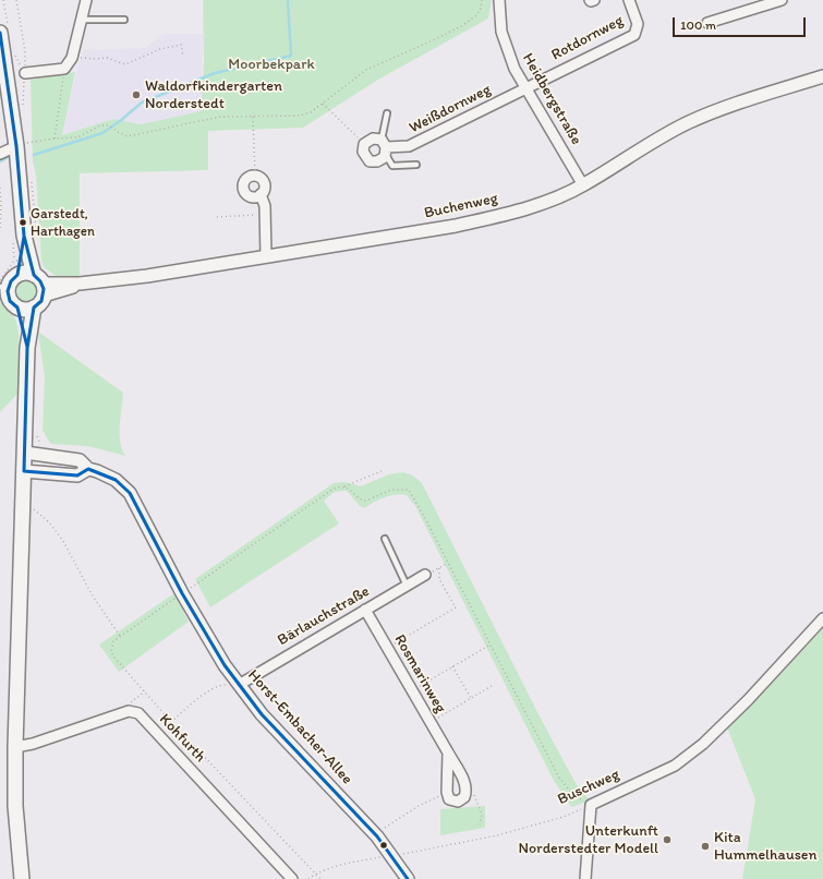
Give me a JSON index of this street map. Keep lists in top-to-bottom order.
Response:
{
  "streets": {
    "street": [
      "Rotdornweg",
      "Heidbergstraße",
      "Weißdornweg",
      "Buchenweg",
      "Bärlauchstraße",
      "Rosmarinweg",
      "Horst-Embacher-Allee",
      "Kohfurth",
      "Buschweg"
    ]
  },
  "crossings": [
    ["Rotdornweg", "Heidbergstraße"],
    ["Rotdornweg", "Weißdornweg"],
    ["Heidbergstraße", "Weißdornweg"],
    ["Heidbergstraße", "Buchenweg"],
    ["Bärlauchstraße", "Rosmarinweg"],
    ["Bärlauchstraße", "Horst-Embacher-Allee"],
    ["Horst-Embacher-Allee", "Buschweg"]
  ],
  "parks": ["Moorbekpark"],
  "places": [
    "Waldorfkindergarten Norderstedt",
    "Garstedt, Harthagen",
    "Unterkunft Norderstedter Modell",
    "Kita Hummelhausen"
  ],
  "scale_bar": "100 m"
}
